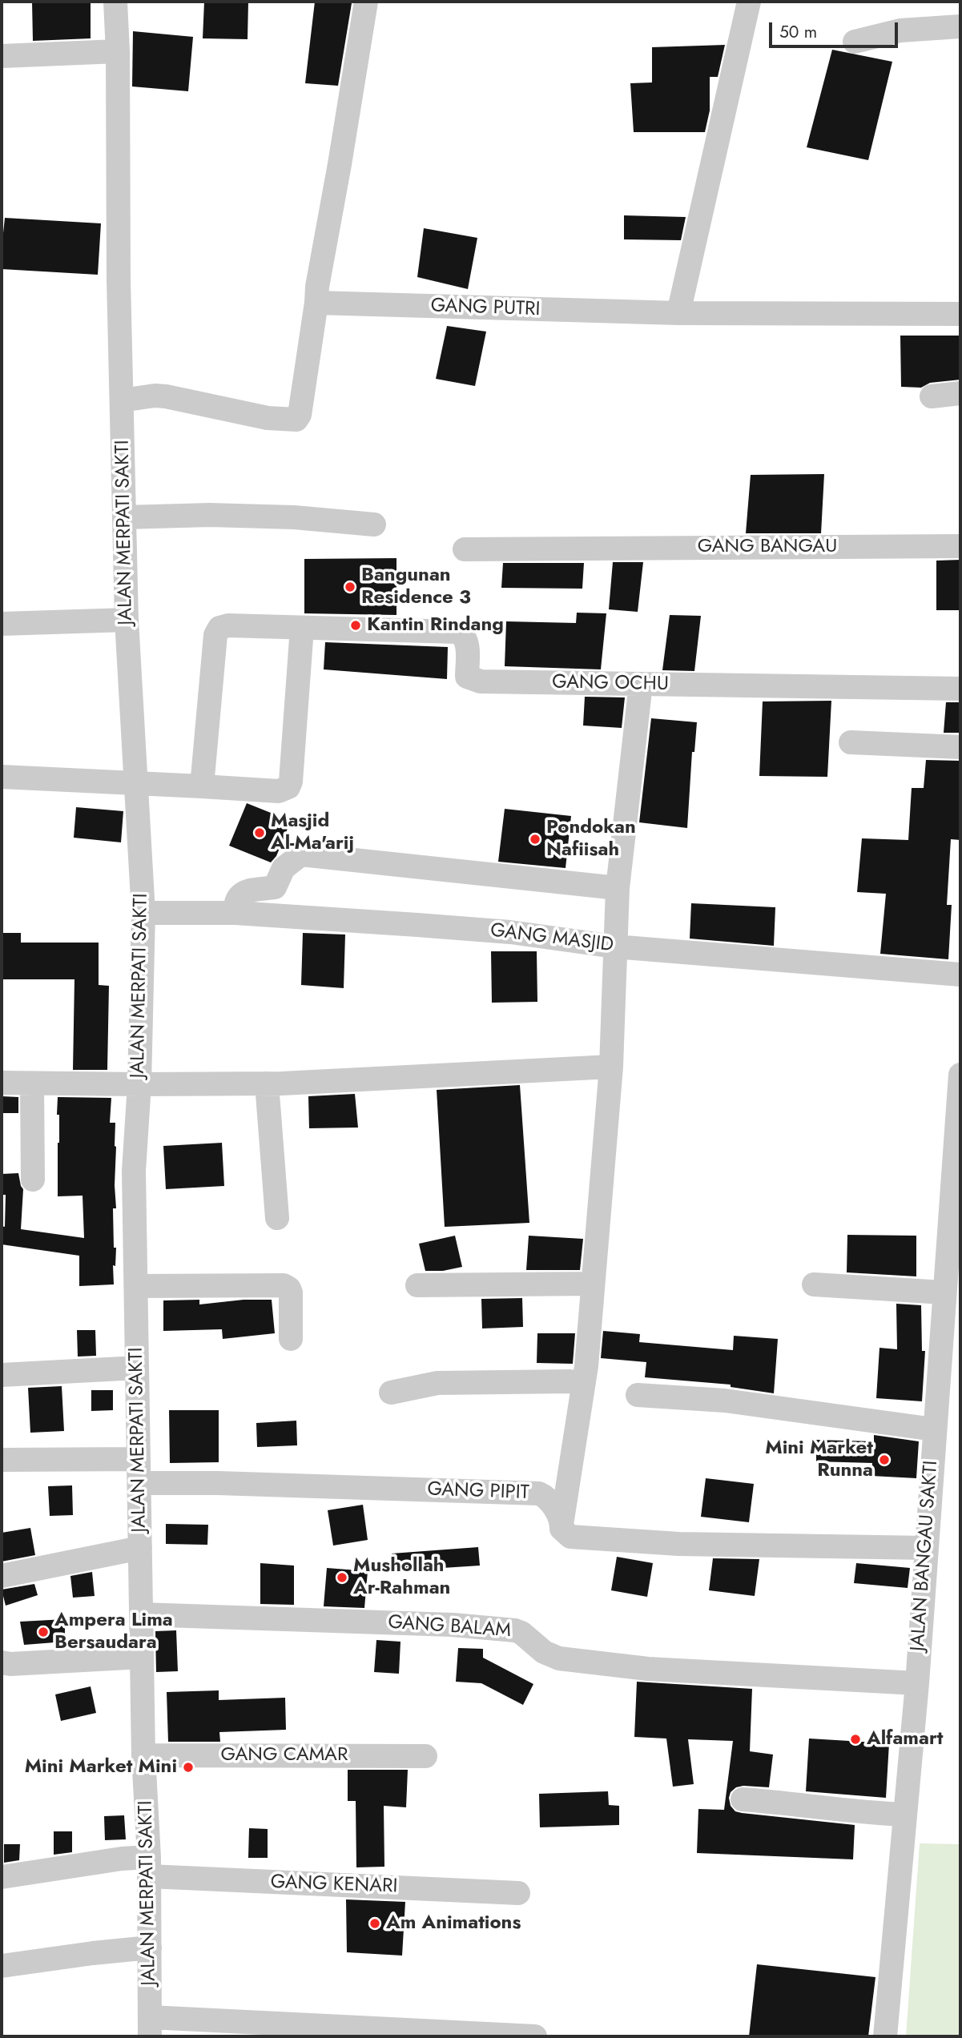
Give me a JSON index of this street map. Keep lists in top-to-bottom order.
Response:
{
  "streets": {
    "street": [
      "GANG PUTRI",
      "JALAN MERPATI SAKTI",
      "GANG BANGAU",
      "GANG OCHU",
      "GANG MASJID",
      "GANG PIPIT",
      "JALAN BANGAU SAKTI",
      "GANG BALAM",
      "GANG CAMAR",
      "GANG KENARI"
    ]
  },
  "crossings": [
    ["JALAN MERPATI SAKTI", "GANG MASJID"],
    ["JALAN MERPATI SAKTI", "GANG PIPIT"],
    ["JALAN MERPATI SAKTI", "GANG BALAM"],
    ["JALAN MERPATI SAKTI", "GANG CAMAR"],
    ["JALAN MERPATI SAKTI", "GANG KENARI"],
    ["JALAN BANGAU SAKTI", "GANG BALAM"]
  ],
  "places": [
    "Bangunan Residence 3",
    "Kantin Rindang",
    "Masjid Al-Ma'arij",
    "Pondokan Nafiisah",
    "Mini Market Runna",
    "Mushollah Ar-Rahman",
    "Ampera Lima Bersaudara",
    "Alfamart",
    "Mini Market Mini",
    "Am Animations"
  ],
  "scale_bar": "50 m"
}
